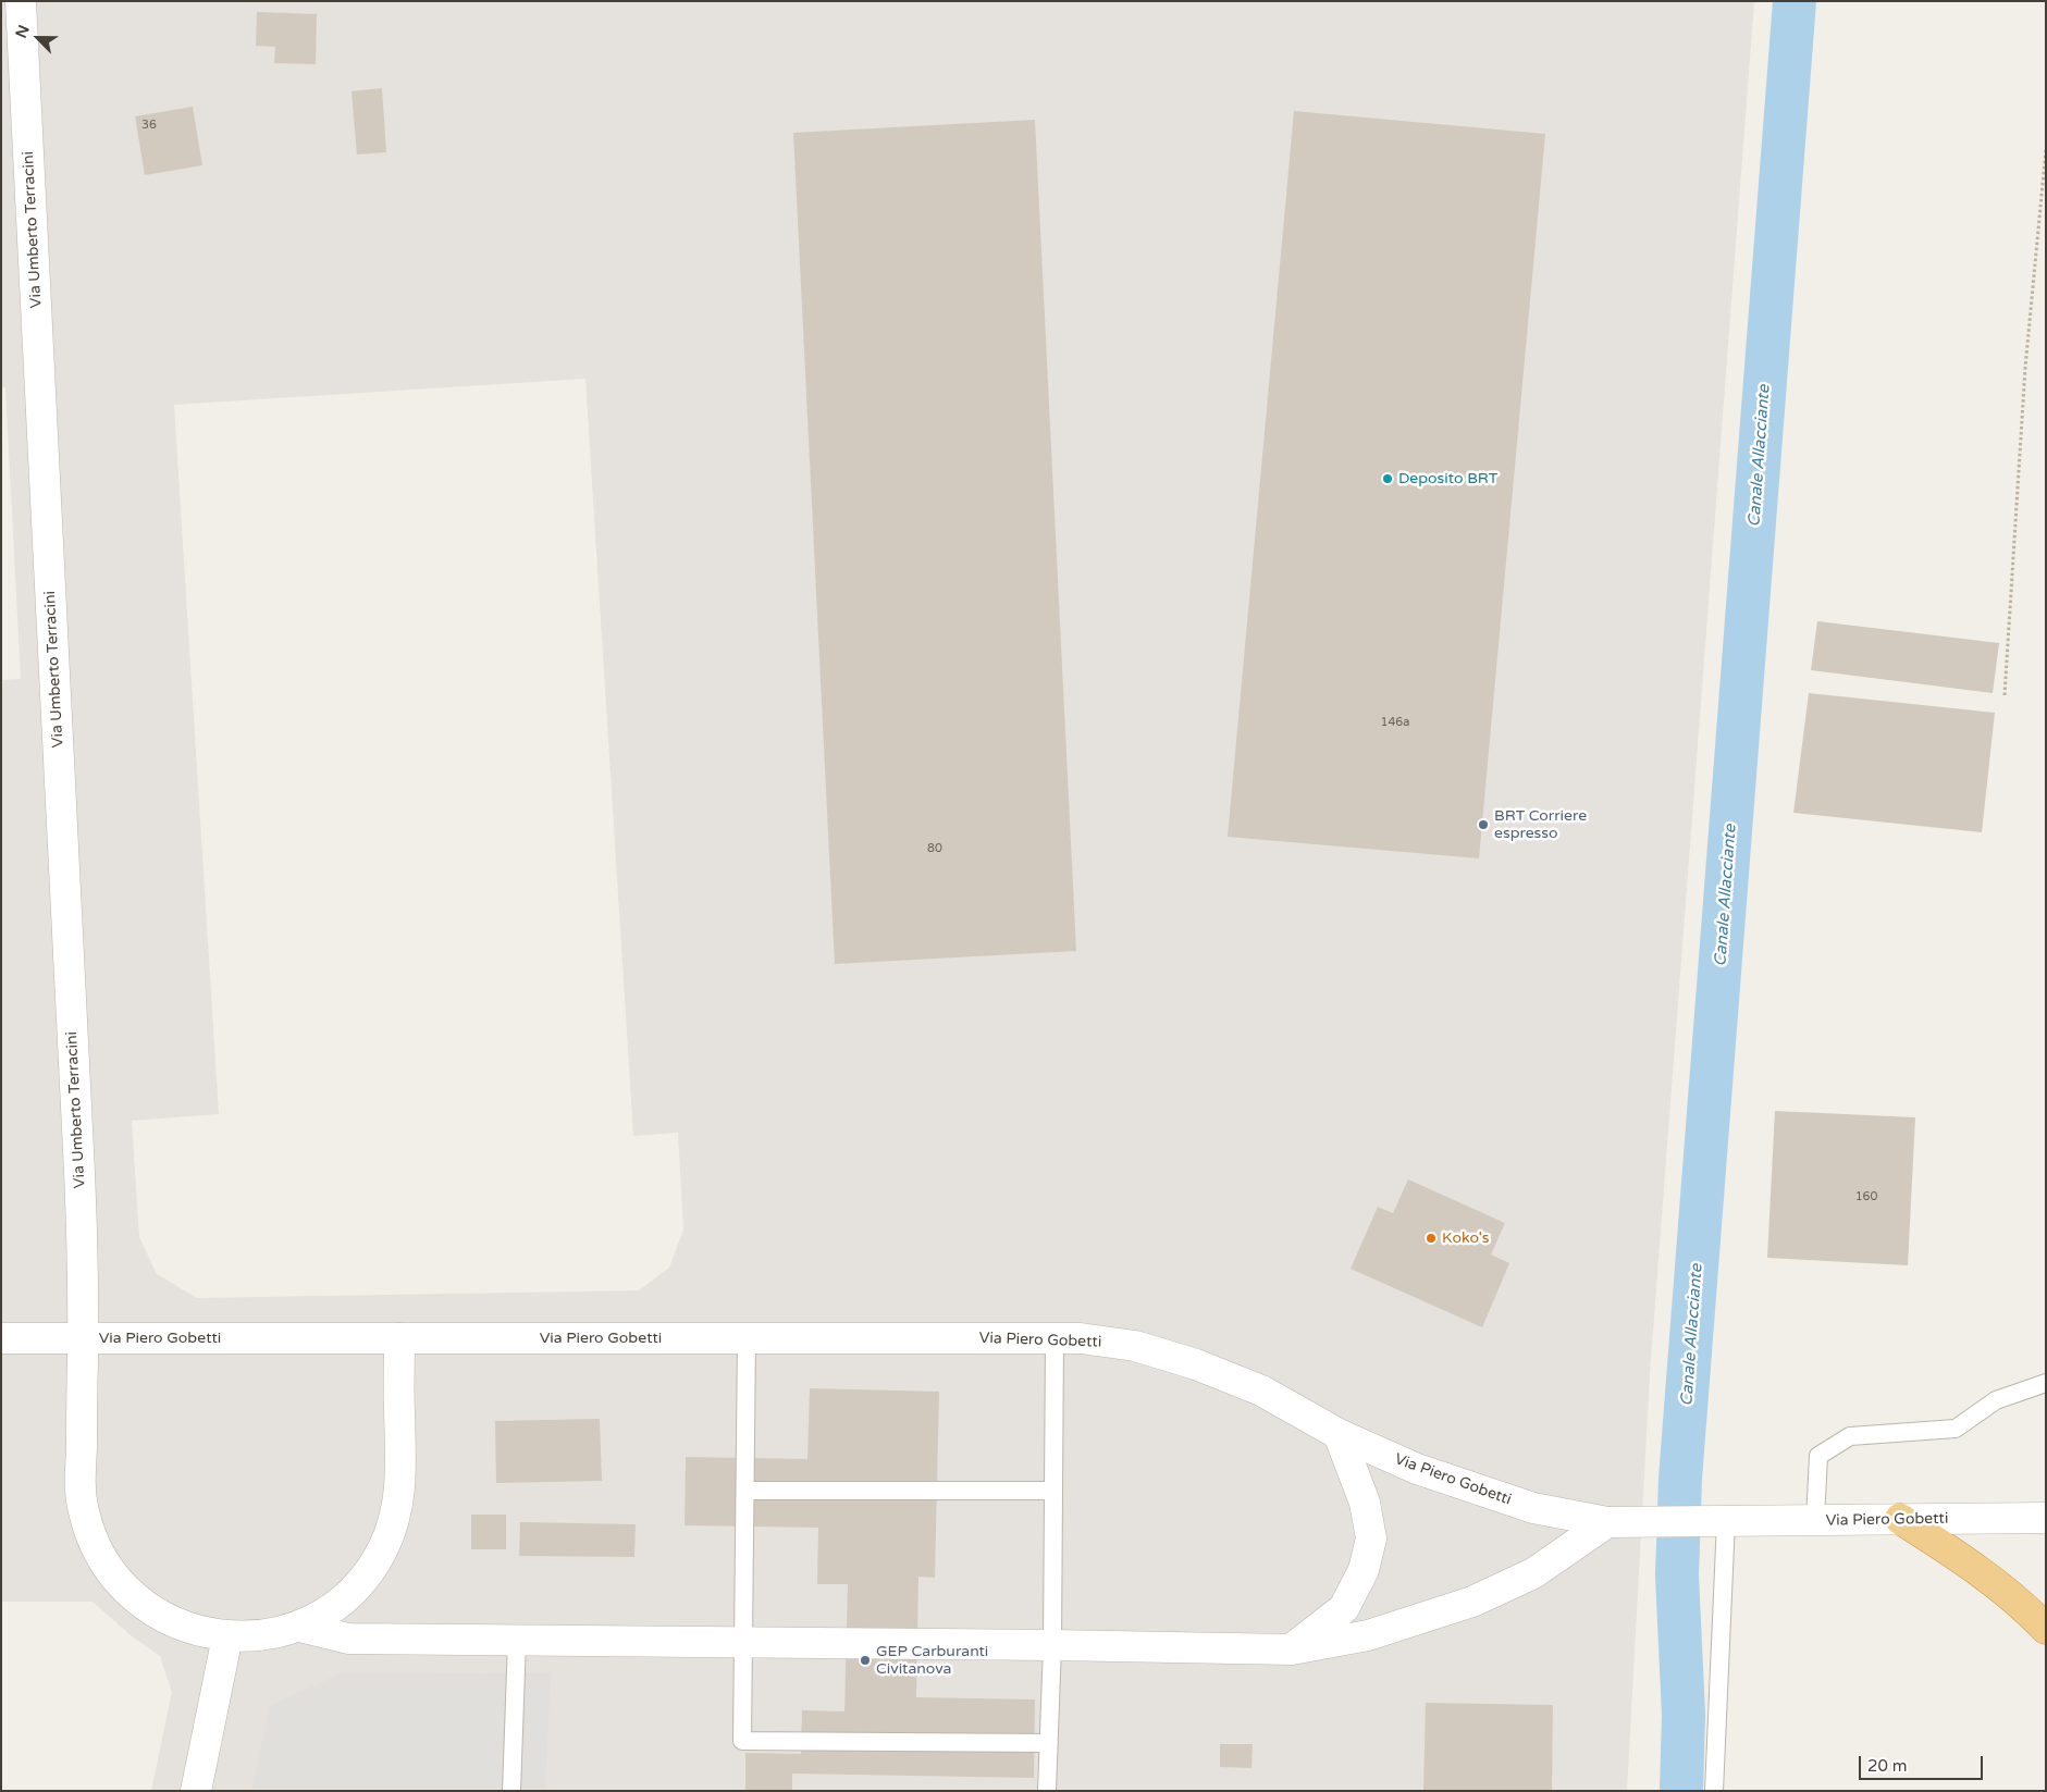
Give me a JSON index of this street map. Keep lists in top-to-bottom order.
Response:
{
  "streets": {
    "street": ["Via Umberto Terracini", "Via Piero Gobetti"]
  },
  "crossings": [
    ["Via Umberto Terracini", "Via Piero Gobetti"]
  ],
  "water": ["Canale Allacciante"],
  "places": [
    "Deposito BRT",
    "BRT Corriere espresso",
    "Koko's",
    "GEP Carburanti Civitanova"
  ],
  "house_numbers": [
    "36",
    "146a",
    "80",
    "160"
  ],
  "scale_bar": "20 m",
  "north": "top left"
}
